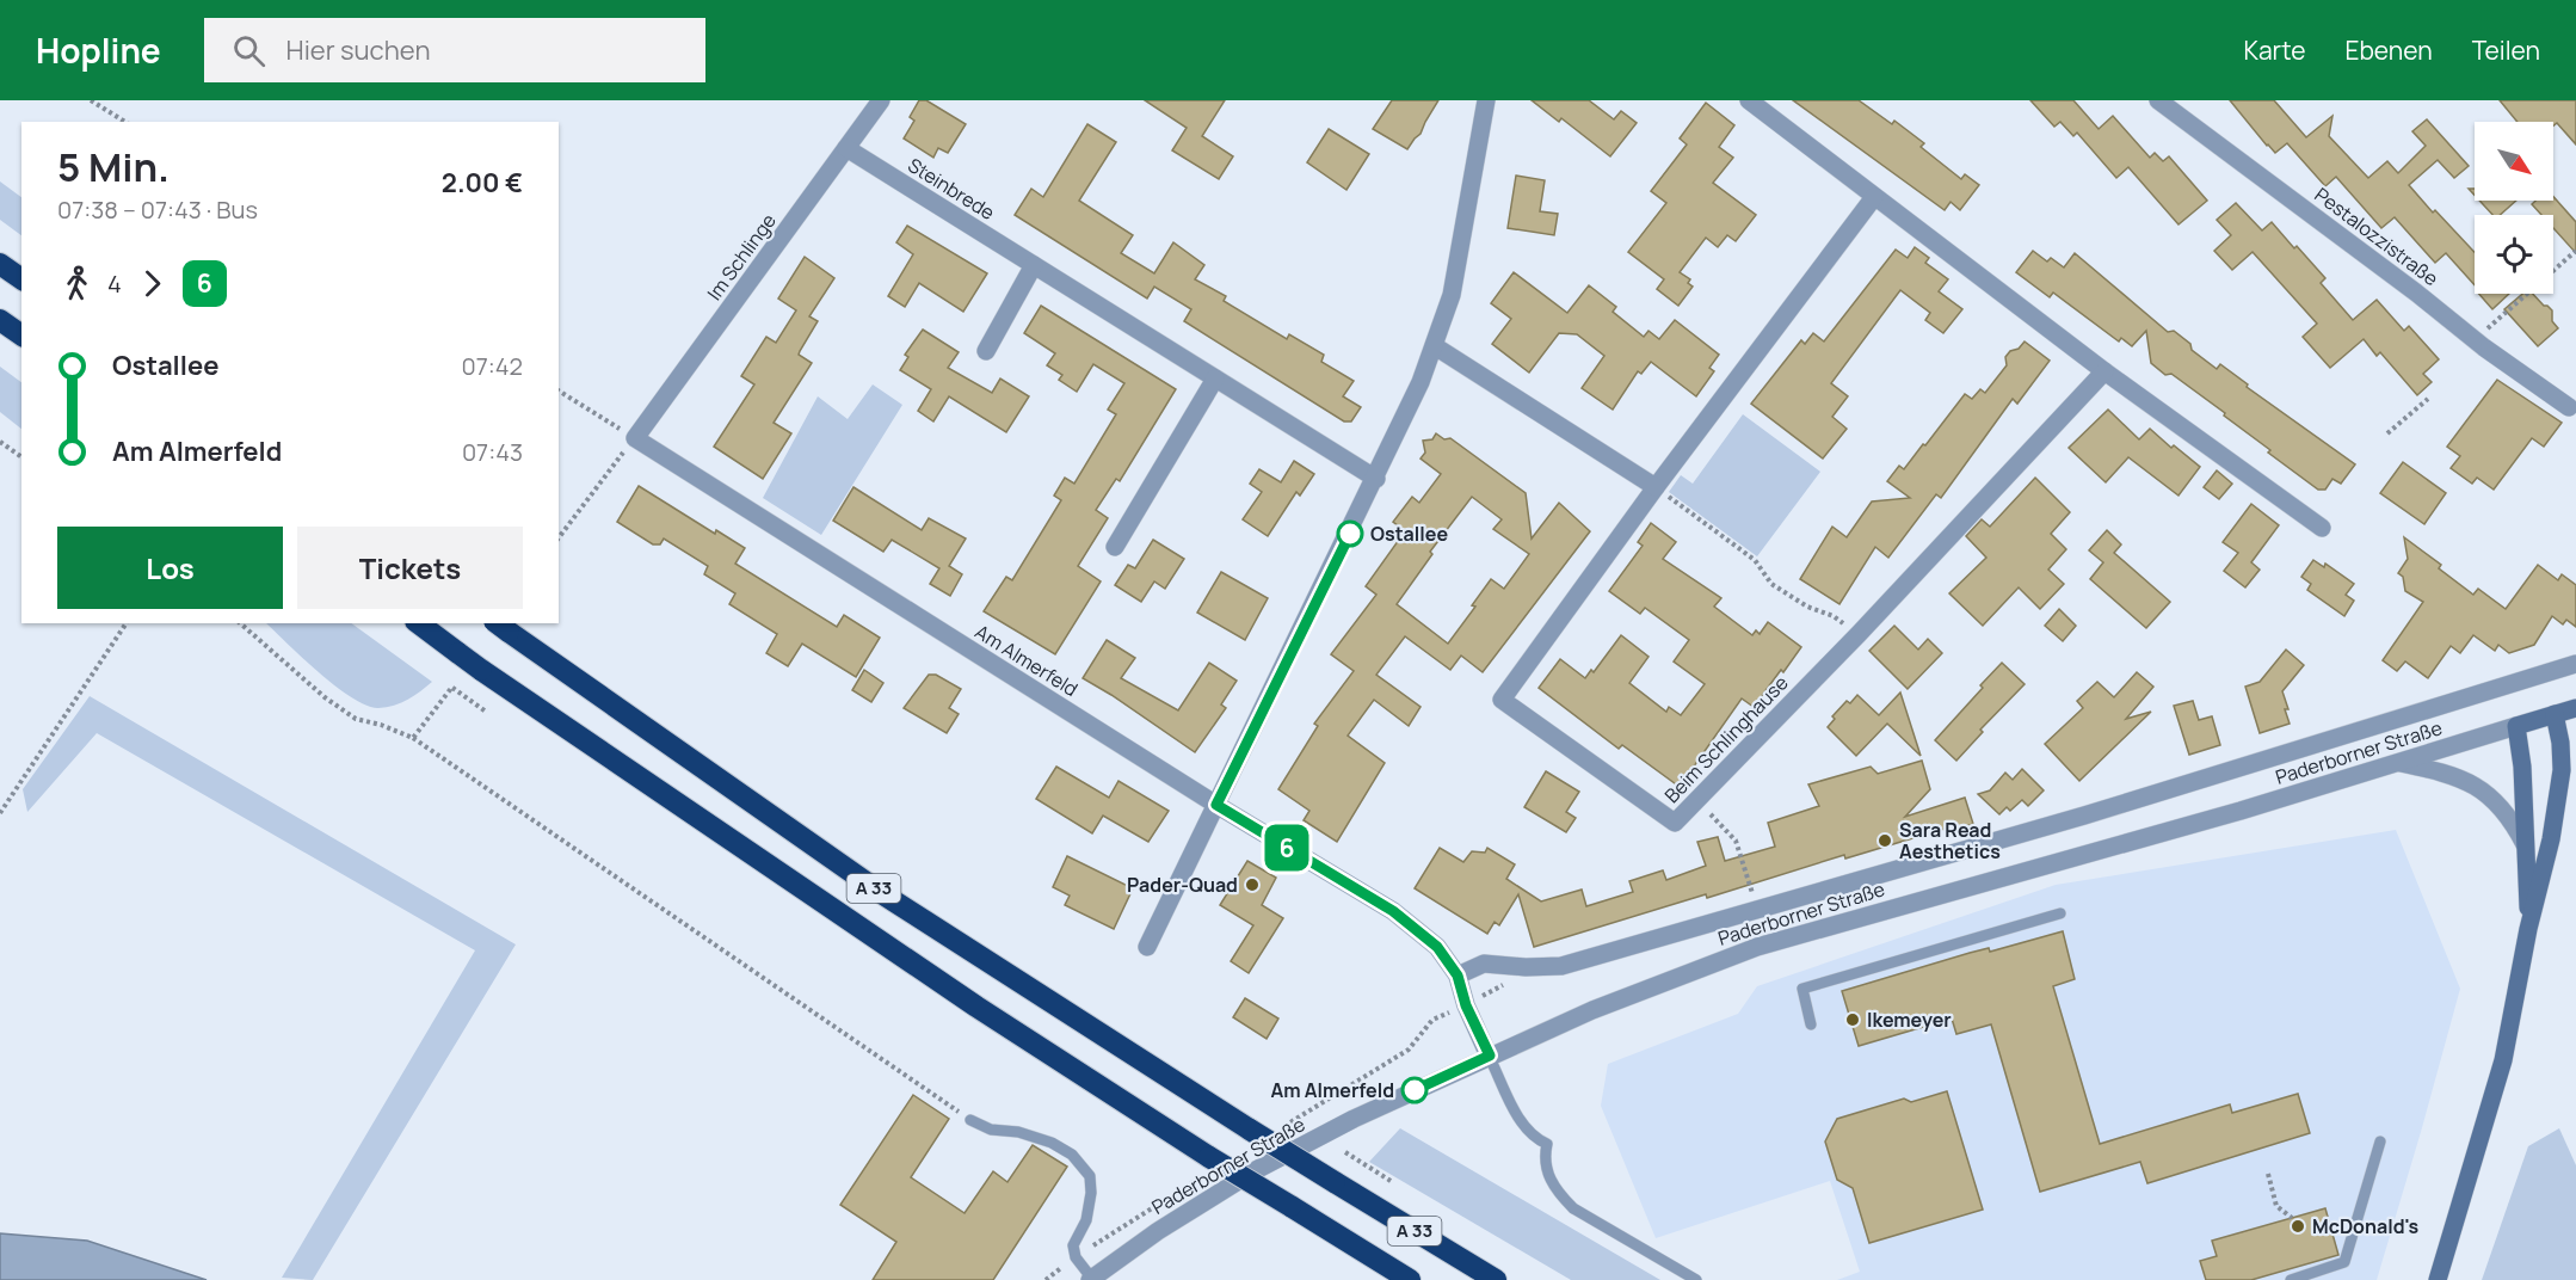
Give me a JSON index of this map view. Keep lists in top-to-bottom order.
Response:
{
  "streets": {
    "highway": ["A 33"],
    "main road": ["Paderborner Straße"],
    "street": [
      "Steinbrede",
      "Pestalozzistraße",
      "Im Schlinge",
      "Am Almerfeld",
      "Beim Schlinghause"
    ]
  },
  "crossings": [
    ["Steinbrede", "Im Schlinge"],
    ["Im Schlinge", "Am Almerfeld"],
    ["Am Almerfeld", "Paderborner Straße"]
  ],
  "places": [
    "Ostallee",
    "Sara Read Aesthetics",
    "Pader-Quad",
    "Ikemeyer",
    "Am Almerfeld",
    "McDonald's"
  ],
  "lines": ["bus line 6"],
  "north": "bottom right",
  "page": {
    "header": "Hopline",
    "search": "Hier suchen",
    "nav": ["Karte", "Ebenen", "Teilen"],
    "on_map": "6",
    "heading": ["5 Min.", "07:38 – 07:43 · Bus", "2.00 €"],
    "legs": ["4", "6"],
    "list": [
      {
        "name": "Ostallee",
        "value": "07:42"
      },
      {
        "name": "Am Almerfeld",
        "value": "07:43"
      }
    ],
    "buttons": ["Los", "Tickets"]
  }
}
